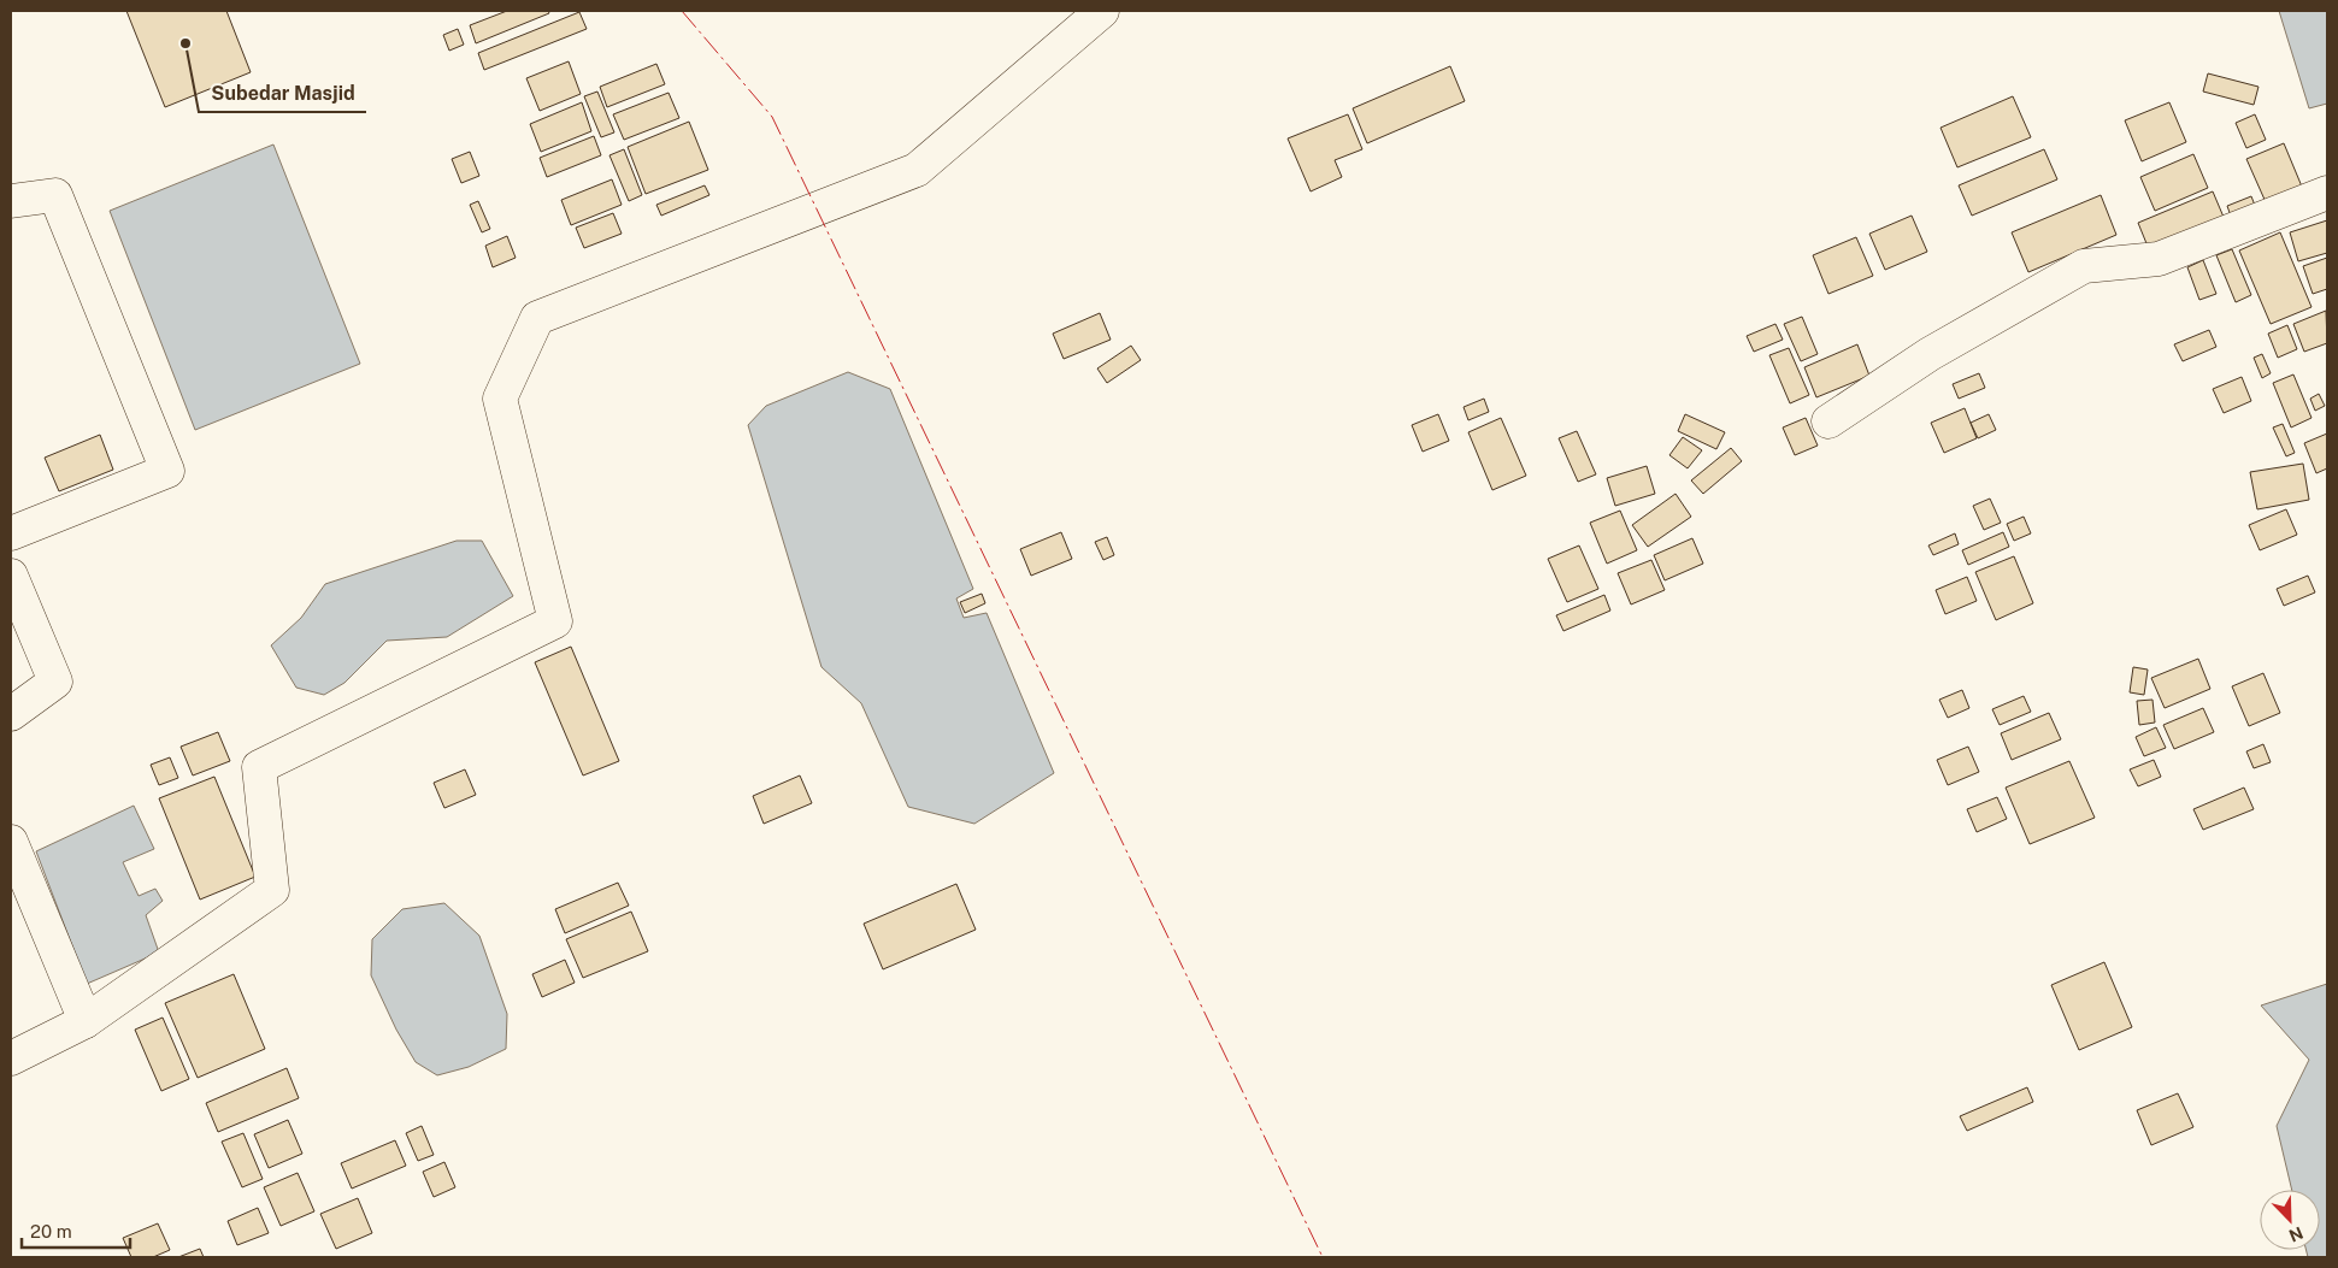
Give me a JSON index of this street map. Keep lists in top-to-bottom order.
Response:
{
  "places": ["Subedar Masjid"],
  "scale_bar": "20 m",
  "north": "bottom right"
}
